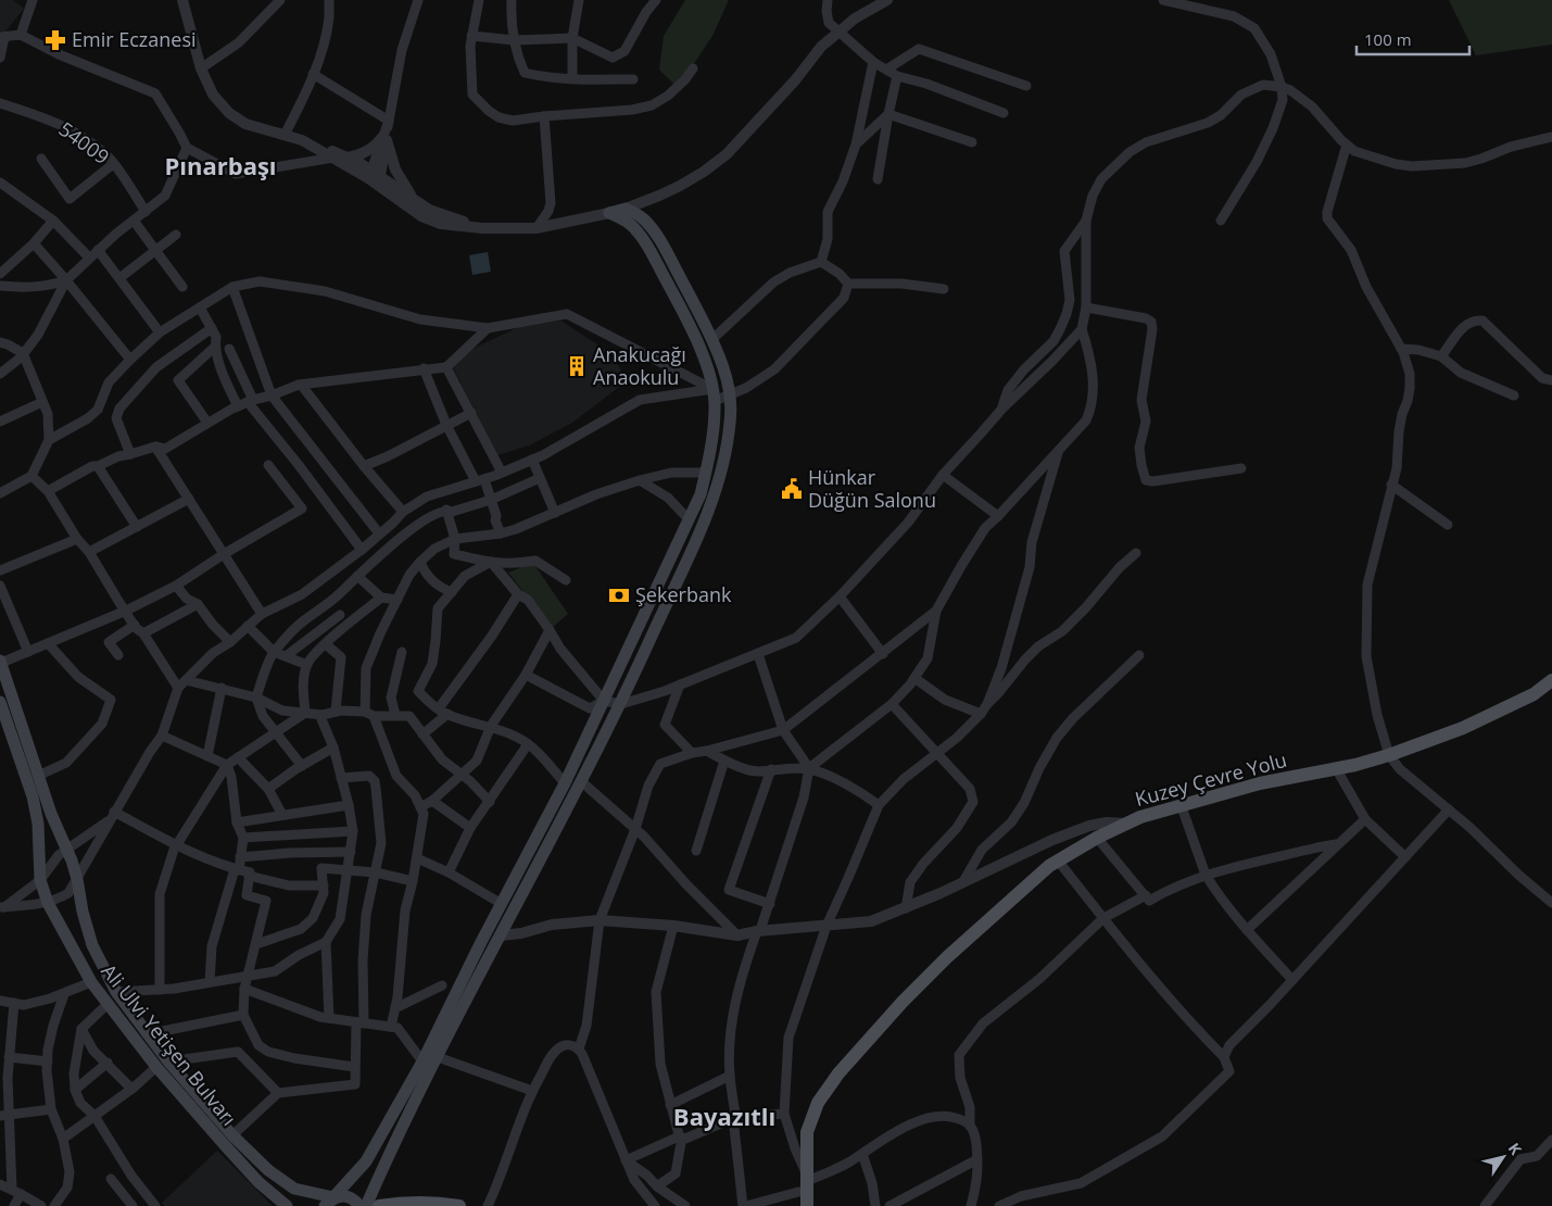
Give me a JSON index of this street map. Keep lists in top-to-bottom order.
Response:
{
  "streets": {
    "main road": ["Kuzey Çevre Yolu", "Ali Ulvi Yetişen Bulvarı"],
    "street": ["54009"]
  },
  "districts": ["Pınarbaşı", "Bayazıtlı"],
  "places": {
    "pharmacy": ["Emir Eczanesi"],
    "building": ["Anakucağı Anaokulu"],
    "public building": ["Hünkar Düğün Salonu"],
    "bank": ["Şekerbank"]
  },
  "scale_bar": "100 m",
  "north": "top right"
}
